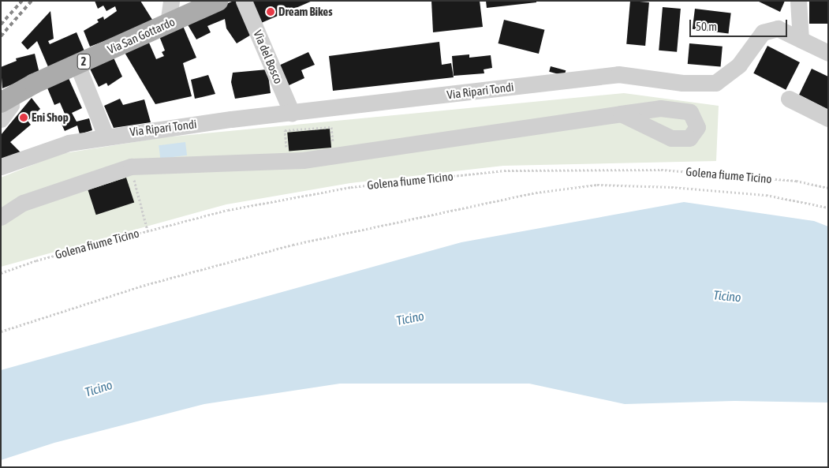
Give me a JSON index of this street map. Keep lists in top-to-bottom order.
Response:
{
  "streets": {
    "main road": ["Via San Gottardo", "2"],
    "street": ["Via del Bosco", "Via Ripari Tondi"],
    "path": ["Golena fiume Ticino"]
  },
  "crossings": [
    ["Via del Bosco", "Via Ripari Tondi"]
  ],
  "water": ["Ticino"],
  "places": ["Dream Bikes", "Eni Shop"],
  "scale_bar": "50 m"
}
